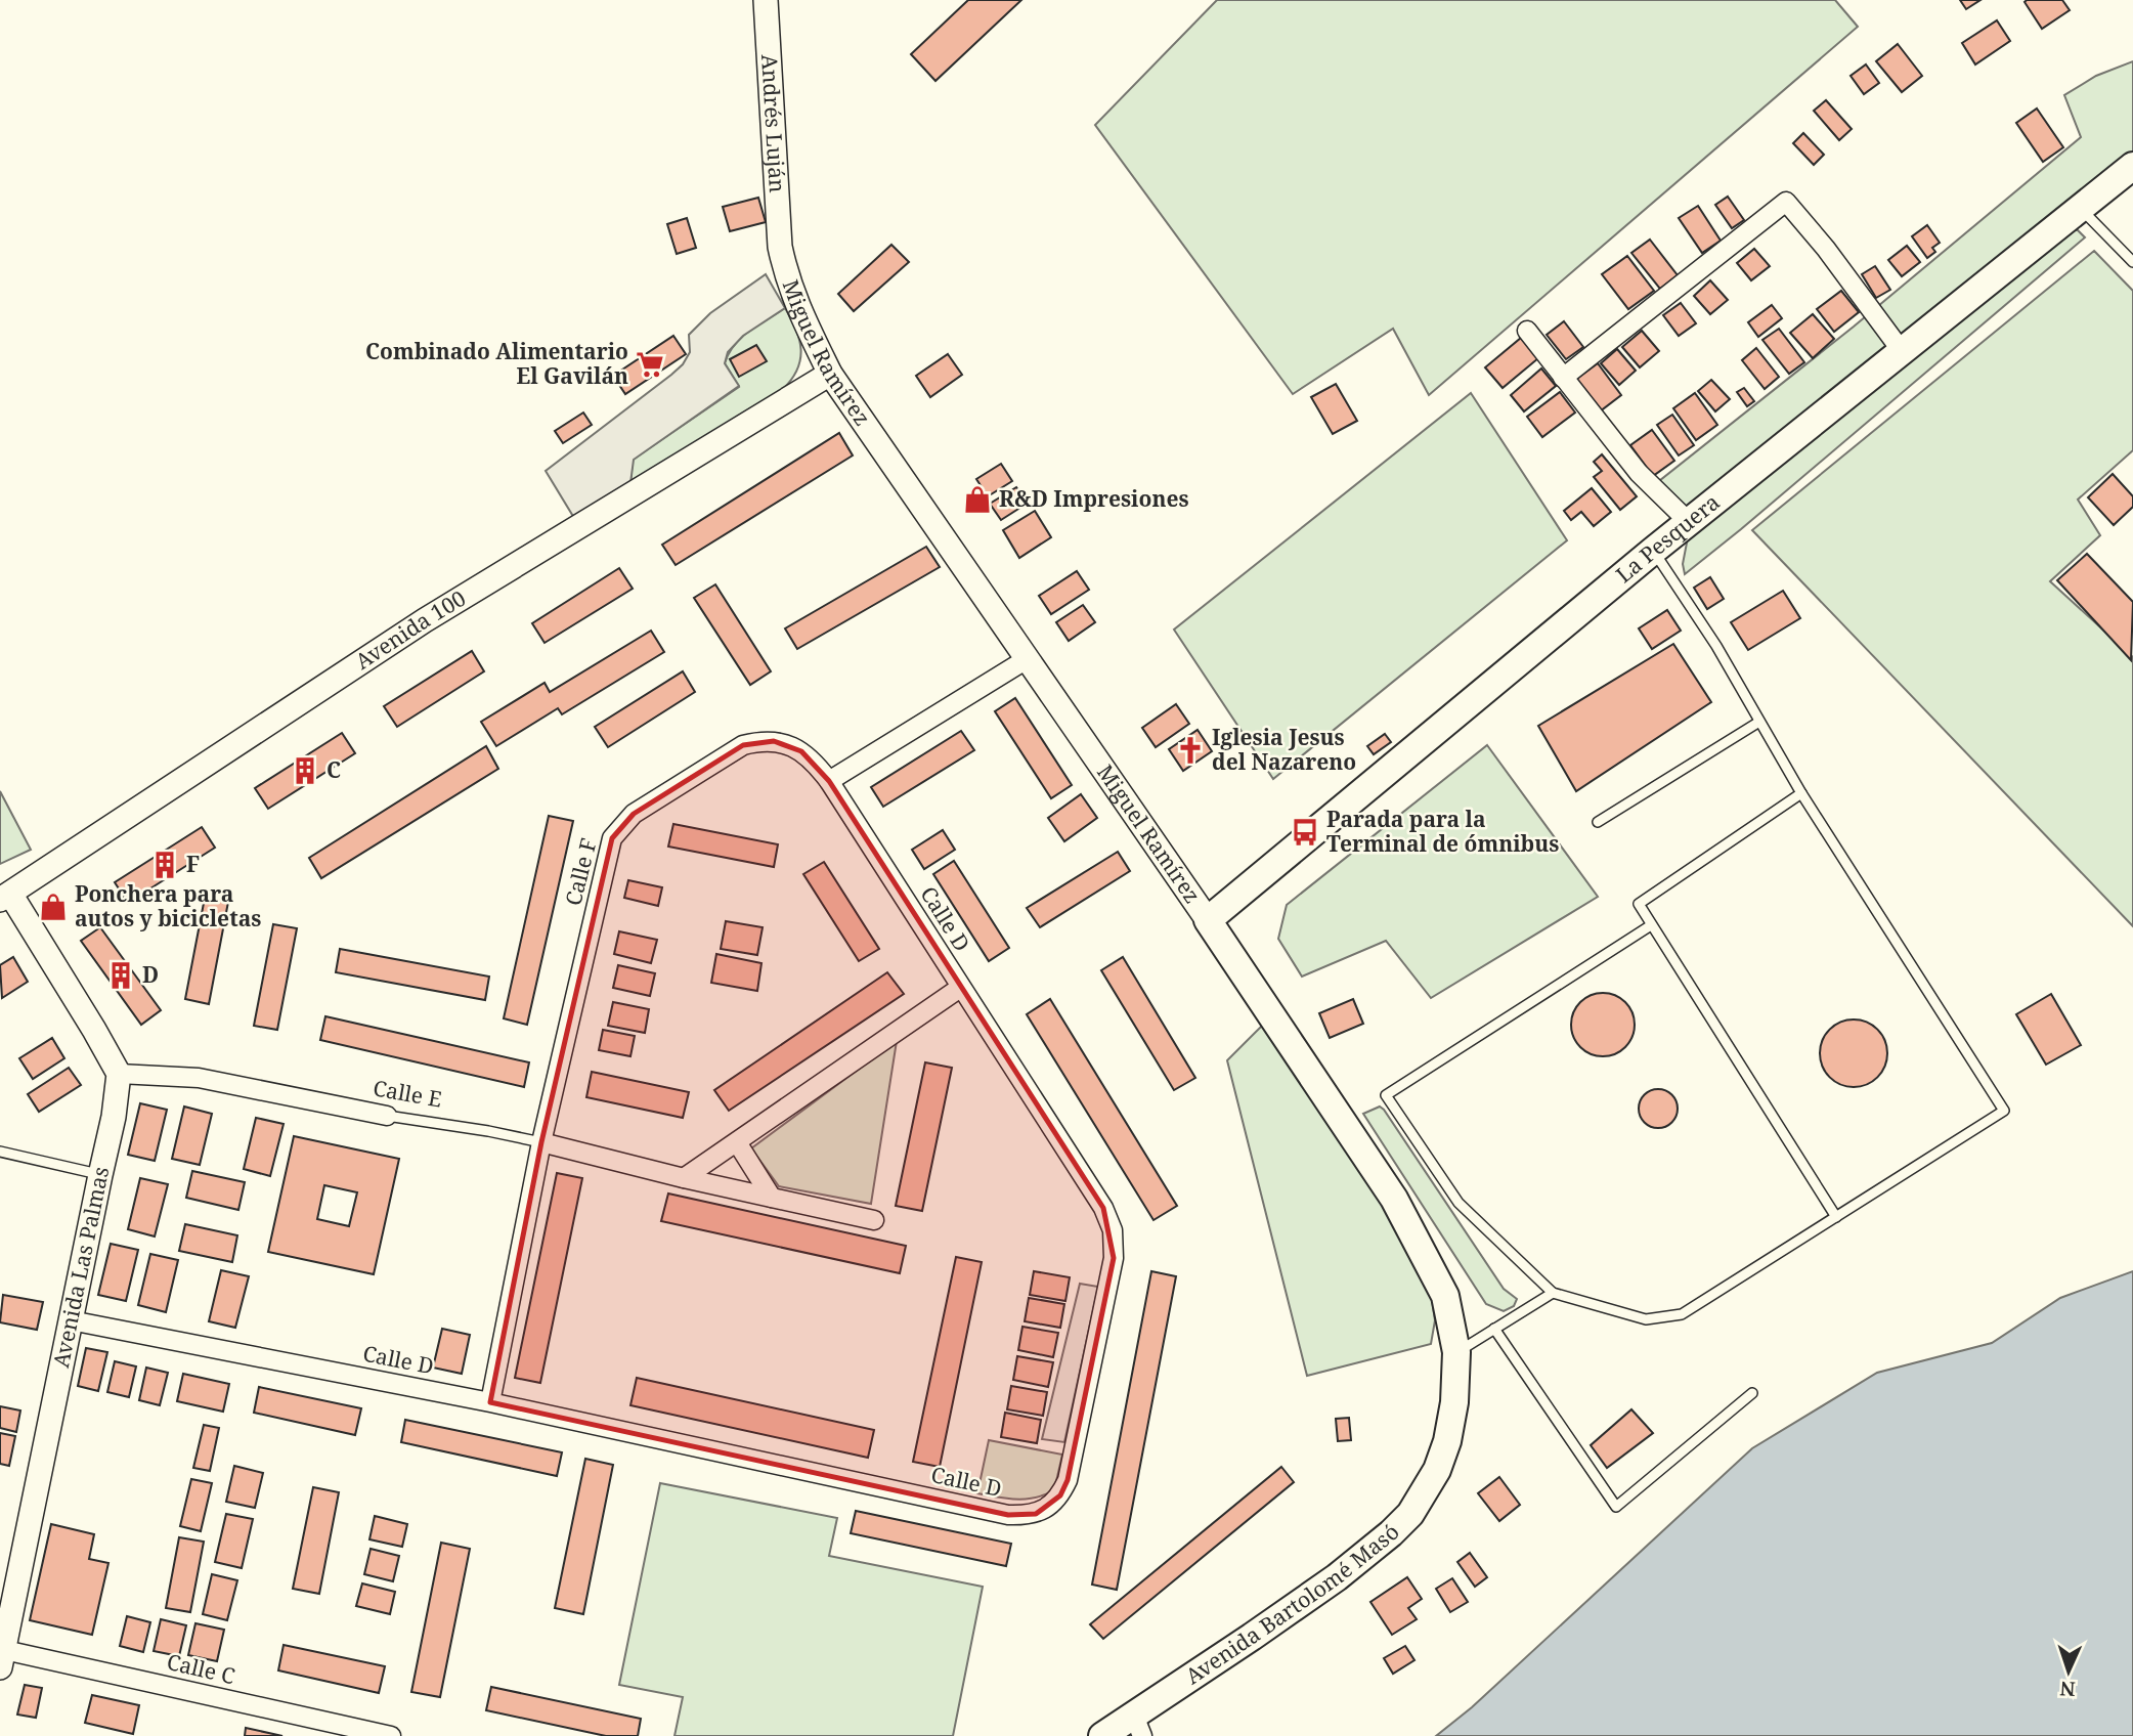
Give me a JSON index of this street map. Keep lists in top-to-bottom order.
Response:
{
  "streets": {
    "main road": ["Miguel Ramírez", "La Pesquera", "Avenida Bartolomé Masó"],
    "street": [
      "Andrés Luján",
      "Avenida 100",
      "Calle F",
      "Calle D",
      "Calle E",
      "Avenida Las Palmas",
      "Calle C"
    ]
  },
  "crossings": [
    ["Andrés Luján", "Miguel Ramírez"],
    ["Miguel Ramírez", "La Pesquera"],
    ["Miguel Ramírez", "Avenida 100"],
    ["Miguel Ramírez", "Avenida Bartolomé Masó"],
    ["Calle F", "Calle D"],
    ["Calle F", "Calle E"],
    ["Calle D", "Avenida Las Palmas"],
    ["Calle E", "Avenida Las Palmas"],
    ["Avenida Las Palmas", "Calle C"]
  ],
  "places": {
    "supermarket": ["Combinado Alimentario El Gavilán"],
    "shop": ["R&D Impresiones", "Ponchera para autos y bicicletas"],
    "church": ["Iglesia Jesus del Nazareno"],
    "building": ["C", "F", "D"],
    "bus stop": ["Parada para la Terminal de ómnibus"]
  },
  "north": "bottom"
}
